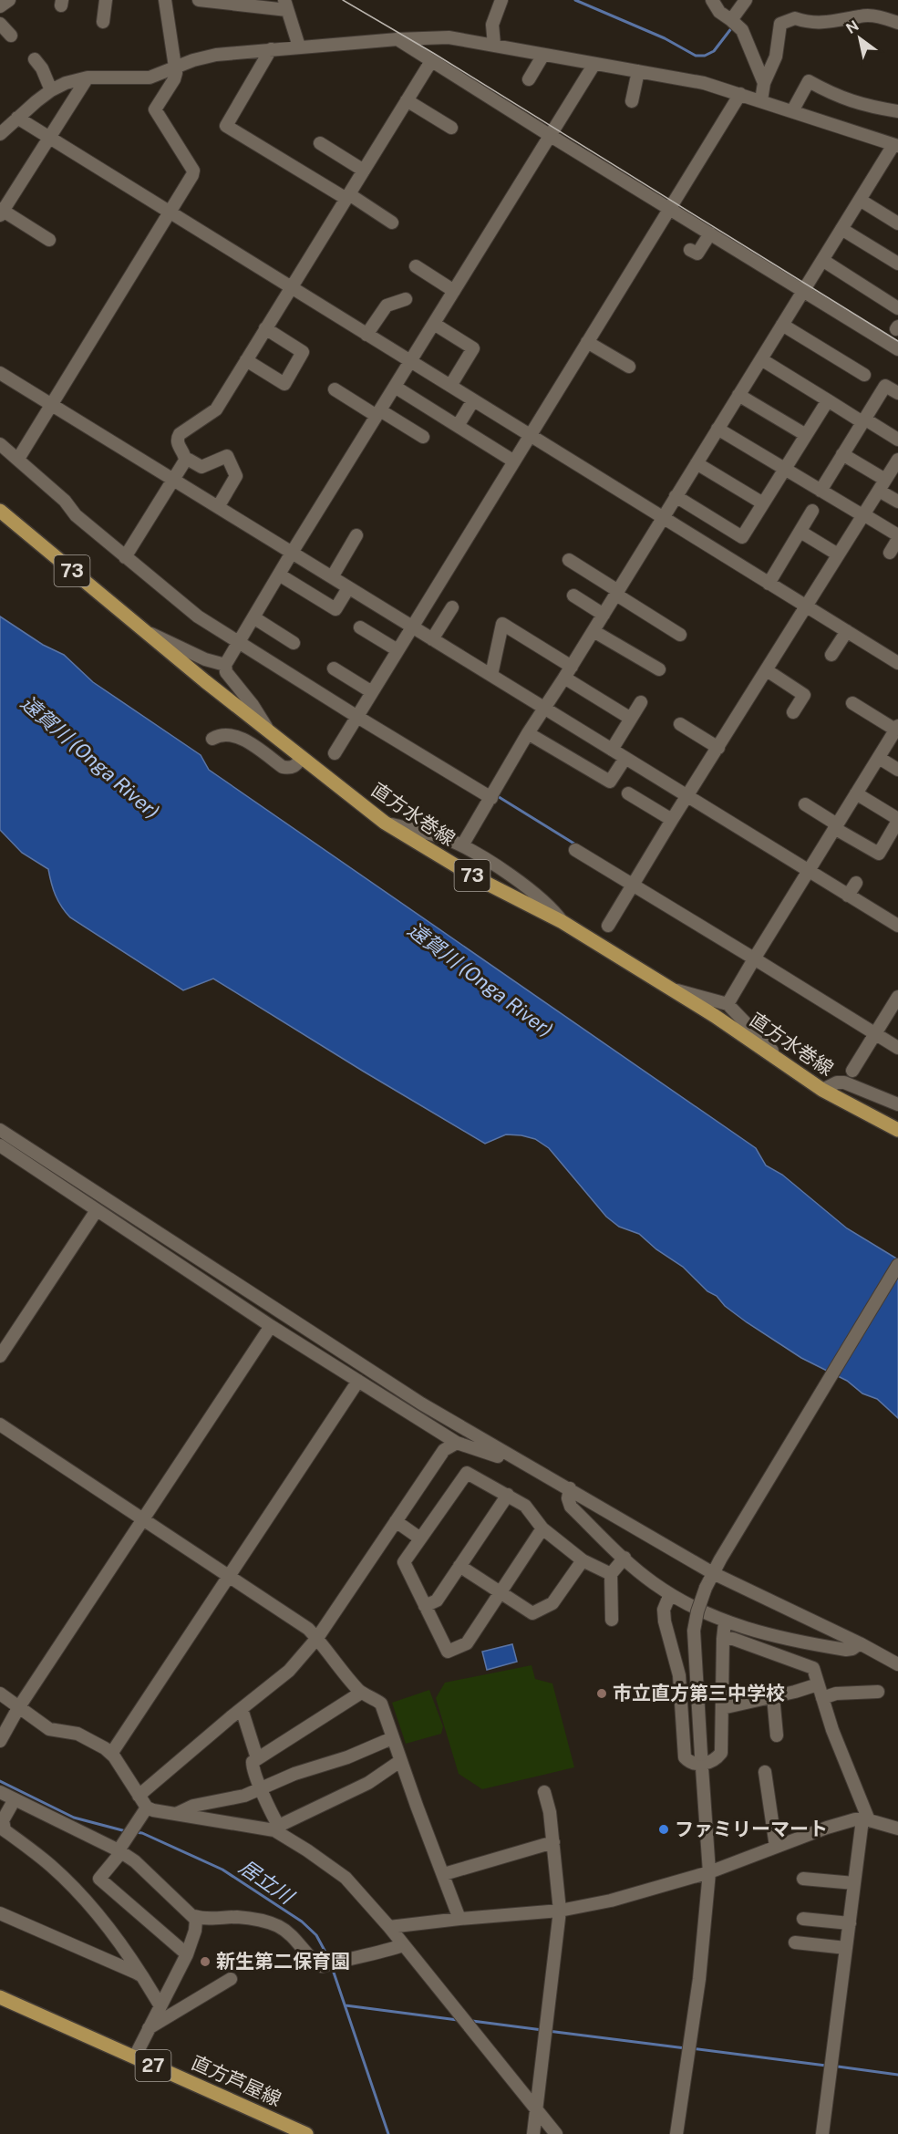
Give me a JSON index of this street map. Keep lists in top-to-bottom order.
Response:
{
  "streets": {
    "main road": [
      "73",
      "直方水巻線",
      "27",
      "直方芦屋線"
    ]
  },
  "water": ["遠賀川 (Onga River)", "居立川"],
  "places": ["市立直方第三中学校", "ファミリーマート", "新生第二保育園"],
  "north": "top left"
}
